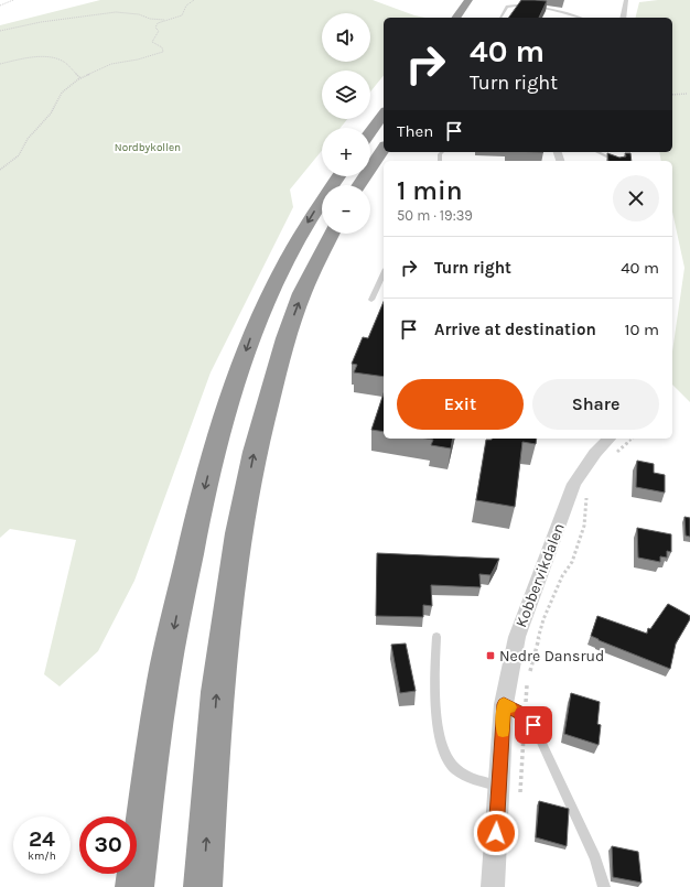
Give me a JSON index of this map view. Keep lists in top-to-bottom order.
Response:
{
  "streets": {
    "street": ["Kobbervikdalen"]
  },
  "parks": ["Nordbykollen"],
  "places": {
    "transit": ["Nedre Dansrud"]
  },
  "page": {
    "map_buttons": ["+", "−"],
    "turn": ["40 m", "Turn right"],
    "then": "Then",
    "heading": ["1 min", "50 m · 19:39"],
    "list": [
      {
        "name": "Turn right",
        "value": "40 m"
      },
      {
        "name": "Arrive at destination",
        "value": "10 m"
      }
    ],
    "buttons": ["Exit", "Share"],
    "speed": "24 km/h",
    "limit": "30"
  }
}
